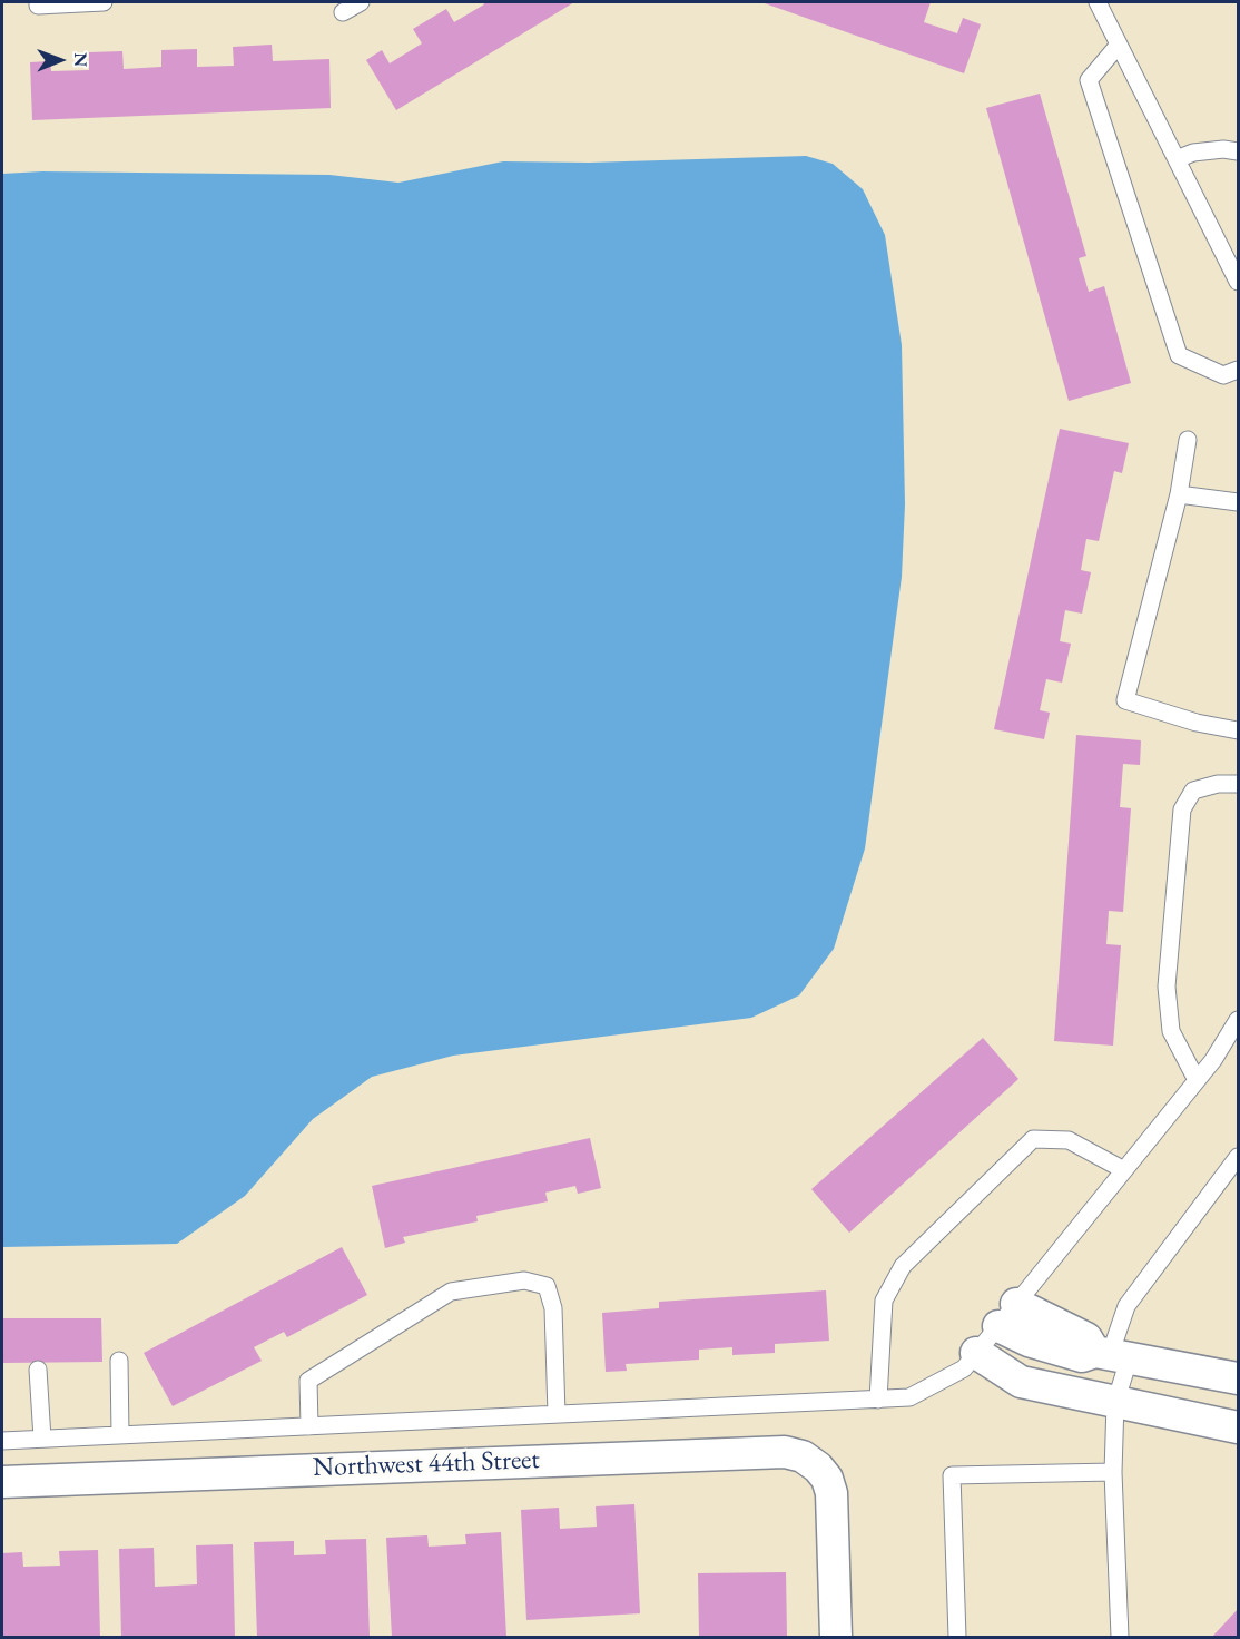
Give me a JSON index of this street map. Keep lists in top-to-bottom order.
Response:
{
  "streets": {
    "street": ["Northwest 44th Street"]
  },
  "north": "right"
}
